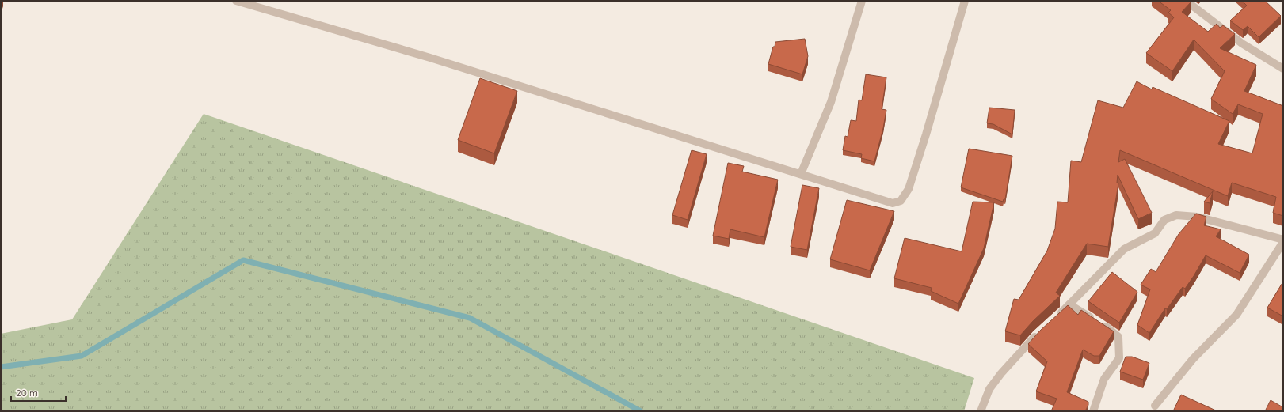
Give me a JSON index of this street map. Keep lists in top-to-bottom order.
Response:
{
  "scale_bar": "20 m"
}
